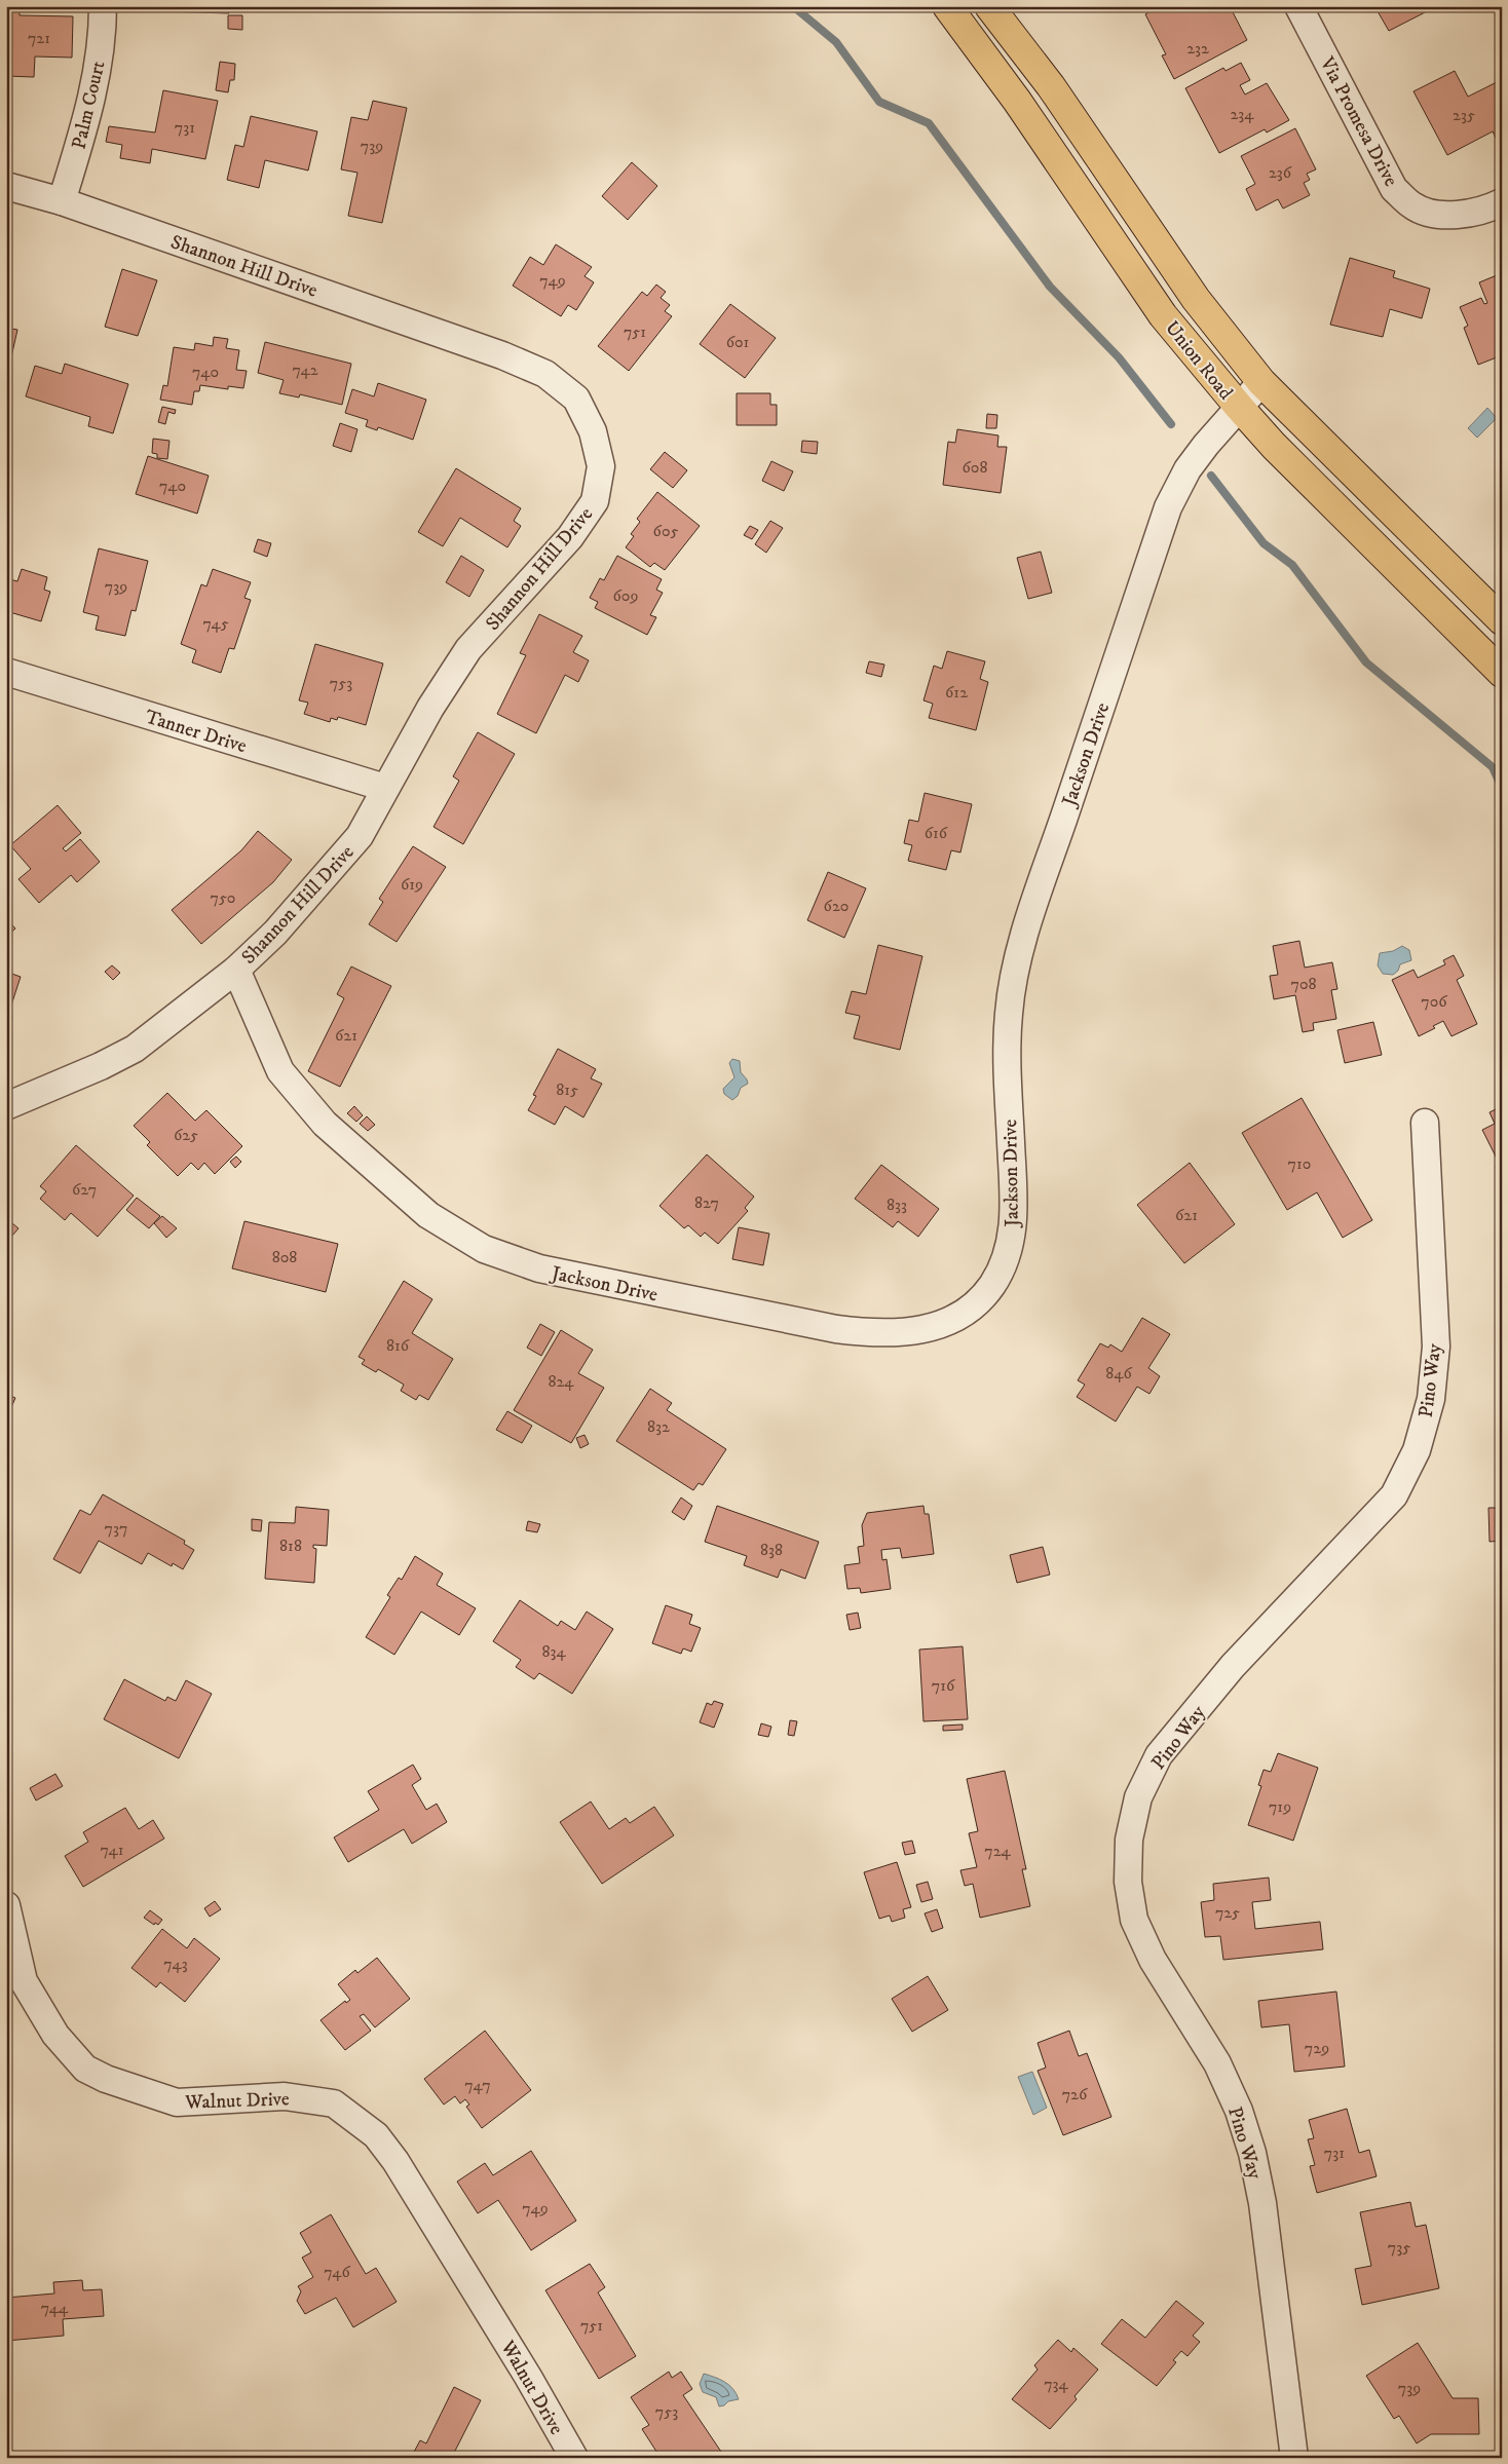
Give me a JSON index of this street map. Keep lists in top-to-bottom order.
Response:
{
  "streets": {
    "main road": ["Union Road"],
    "street": [
      "Palm Court",
      "Via Promesa Drive",
      "Shannon Hill Drive",
      "Tanner Drive",
      "Jackson Drive",
      "Pino Way",
      "Walnut Drive"
    ]
  },
  "crossings": [
    ["Palm Court", "Shannon Hill Drive"],
    ["Shannon Hill Drive", "Tanner Drive"],
    ["Shannon Hill Drive", "Jackson Drive"],
    ["Union Road", "Jackson Drive"]
  ],
  "house_numbers": [
    "721",
    "232",
    "234",
    "235",
    "731",
    "739",
    "236",
    "749",
    "751",
    "601",
    "742",
    "740",
    "608",
    "740",
    "605",
    "739",
    "609",
    "745",
    "753",
    "612",
    "616",
    "619",
    "750",
    "620",
    "708",
    "706",
    "621",
    "815",
    "625",
    "710",
    "627",
    "827",
    "833",
    "621",
    "808",
    "816",
    "846",
    "824",
    "832",
    "737",
    "818",
    "838",
    "834",
    "716",
    "719",
    "741",
    "724",
    "725",
    "743",
    "729",
    "747",
    "726",
    "731",
    "749",
    "735",
    "746",
    "744",
    "751",
    "734",
    "739",
    "753"
  ]
}
